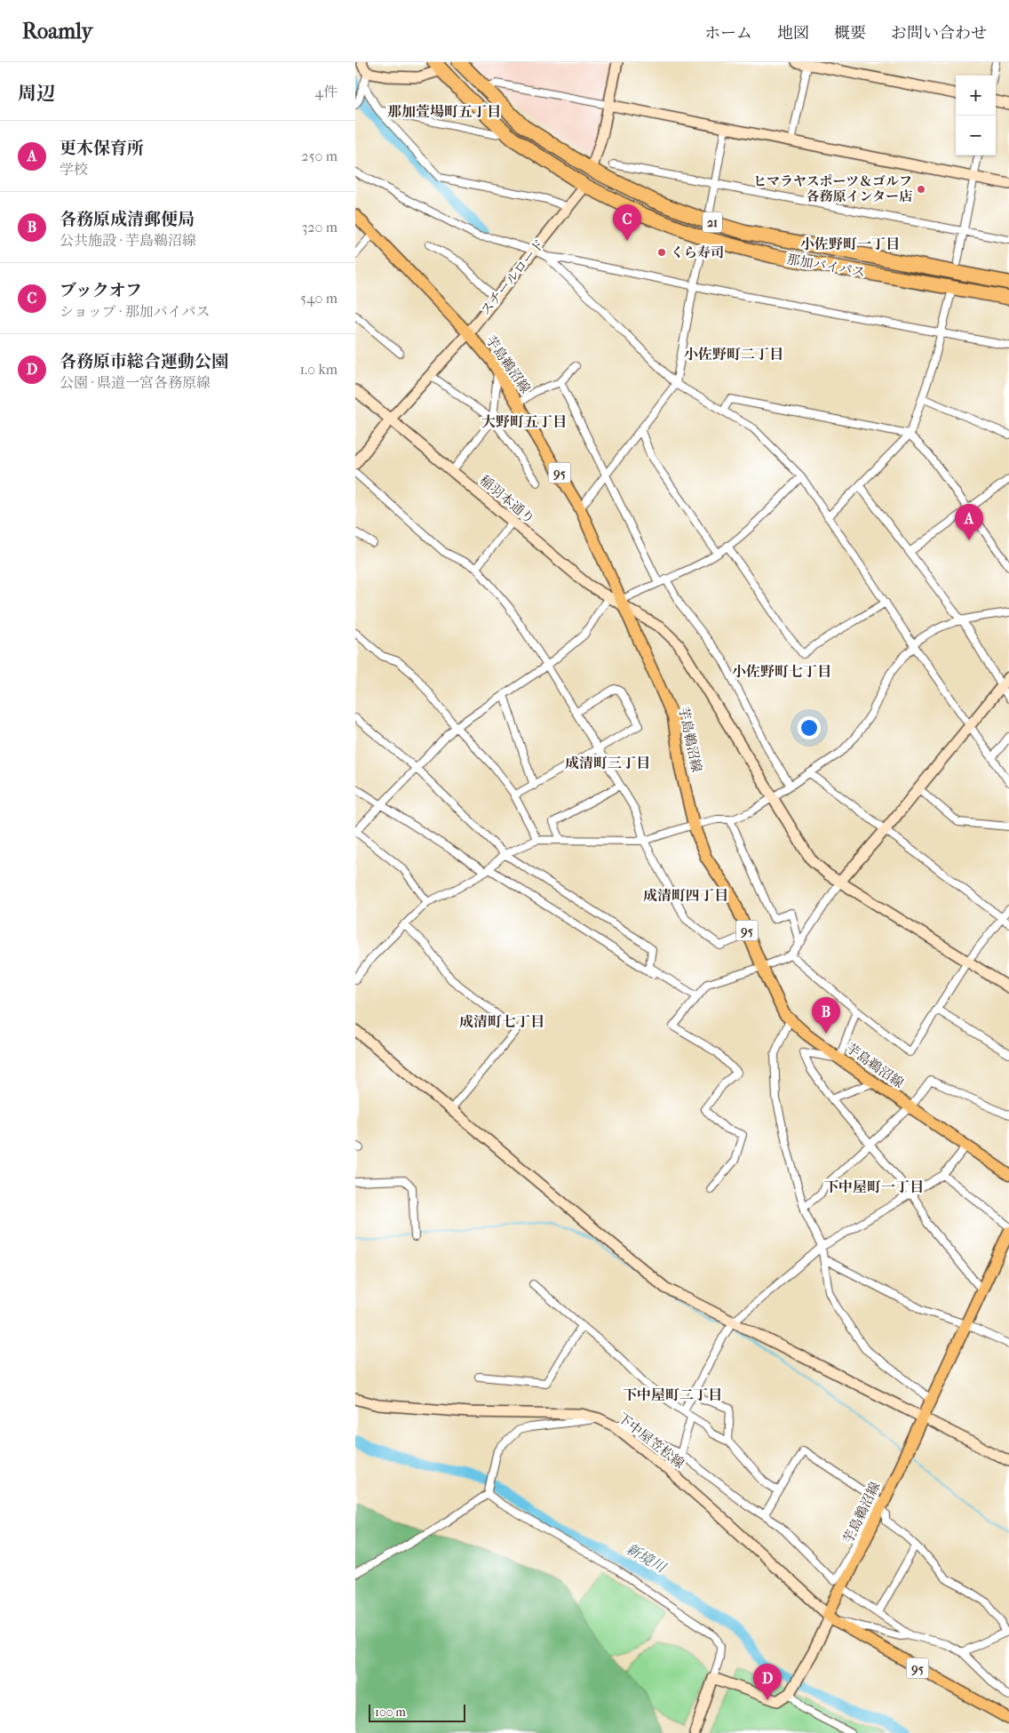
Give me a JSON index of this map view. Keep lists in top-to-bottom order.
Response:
{
  "streets": {
    "highway": ["21", "那加バイパス", "スチールロード"],
    "main road": ["芋島鵜沼線", "95"],
    "street": ["稲羽本通り", "下中屋笠松線"]
  },
  "crossings": [
    ["那加バイパス", "スチールロード"],
    ["スチールロード", "芋島鵜沼線"],
    ["スチールロード", "稲羽本通り"],
    ["芋島鵜沼線", "95"],
    ["芋島鵜沼線", "稲羽本通り"],
    ["芋島鵜沼線", "下中屋笠松線"],
    ["95", "下中屋笠松線"]
  ],
  "districts": [
    "那加萱場町五丁目",
    "小佐野町一丁目",
    "小佐野町二丁目",
    "大野町五丁目",
    "小佐野町七丁目",
    "成清町三丁目",
    "成清町四丁目",
    "成清町七丁目",
    "下中屋町一丁目",
    "下中屋町二丁目"
  ],
  "water": ["新境川"],
  "places": ["ヒマラヤスポーツ＆ゴルフ 各務原インター店", "くら寿司"],
  "scale_bar": "100 m",
  "page": {
    "header": "Roamly",
    "nav": [
      "ホーム",
      "地図",
      "概要",
      "お問い合わせ"
    ],
    "heading": ["周辺", "4件"],
    "map_buttons": ["+", "−"],
    "list": [
      {
        "mark": "A",
        "name": "更木保育所",
        "note": "学校",
        "value": "250 m"
      },
      {
        "mark": "B",
        "name": "各務原成清郵便局",
        "note": "公共施設 · 芋島鵜沼線",
        "value": "320 m"
      },
      {
        "mark": "C",
        "name": "ブックオフ",
        "note": "ショップ · 那加バイパス",
        "value": "540 m"
      },
      {
        "mark": "D",
        "name": "各務原市総合運動公園",
        "note": "公園 · 県道一宮各務原線",
        "value": "1.0 km"
      }
    ],
    "pins": [
      "C",
      "A",
      "B",
      "D"
    ],
    "scale": "100 m"
  }
}
